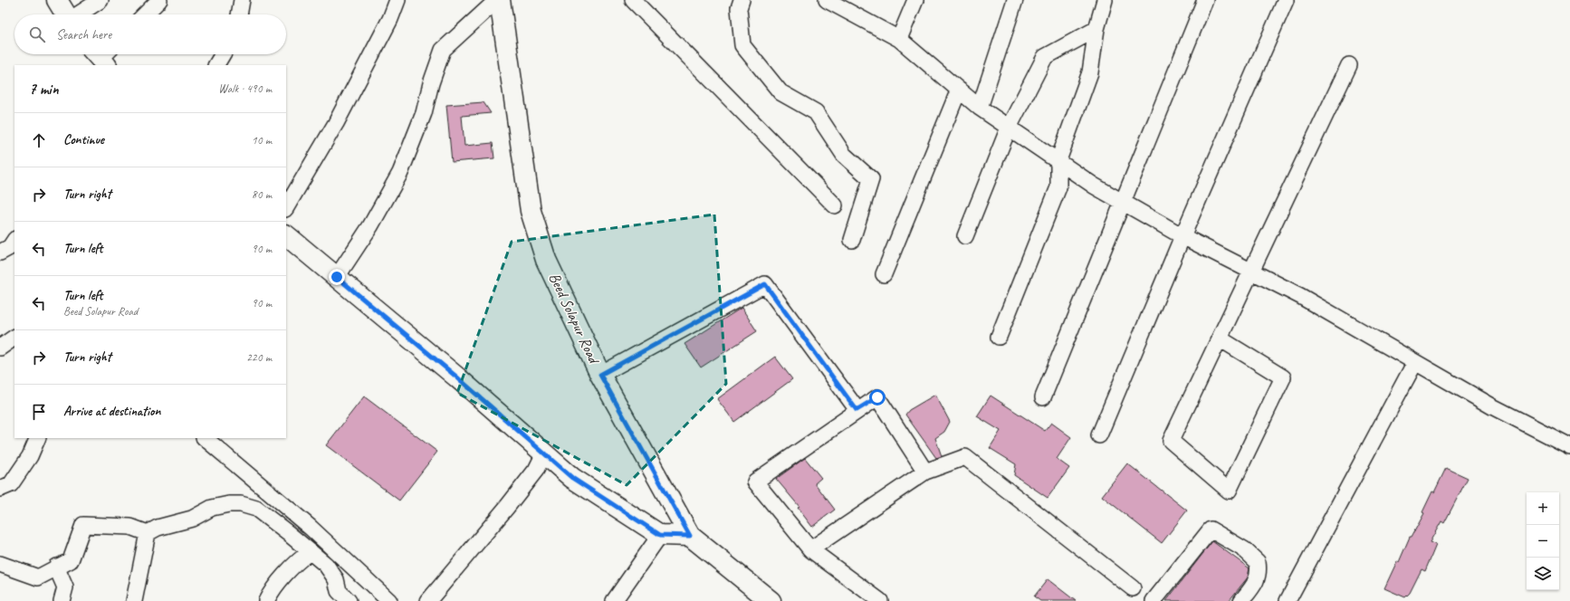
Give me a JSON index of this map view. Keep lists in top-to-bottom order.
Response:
{
  "streets": {
    "main road": ["Beed Solapur Road"]
  },
  "page": {
    "search": "Search here",
    "heading": ["7 min", "Walk · 490 m"],
    "list": [
      ["Continue", "10 m"],
      ["Turn right", "80 m"],
      ["Turn left", "90 m"],
      ["Turn left", "Beed Solapur Road", "90 m"],
      ["Turn right", "220 m"],
      "Arrive at destination"
    ],
    "map_buttons": ["+", "−"]
  }
}
